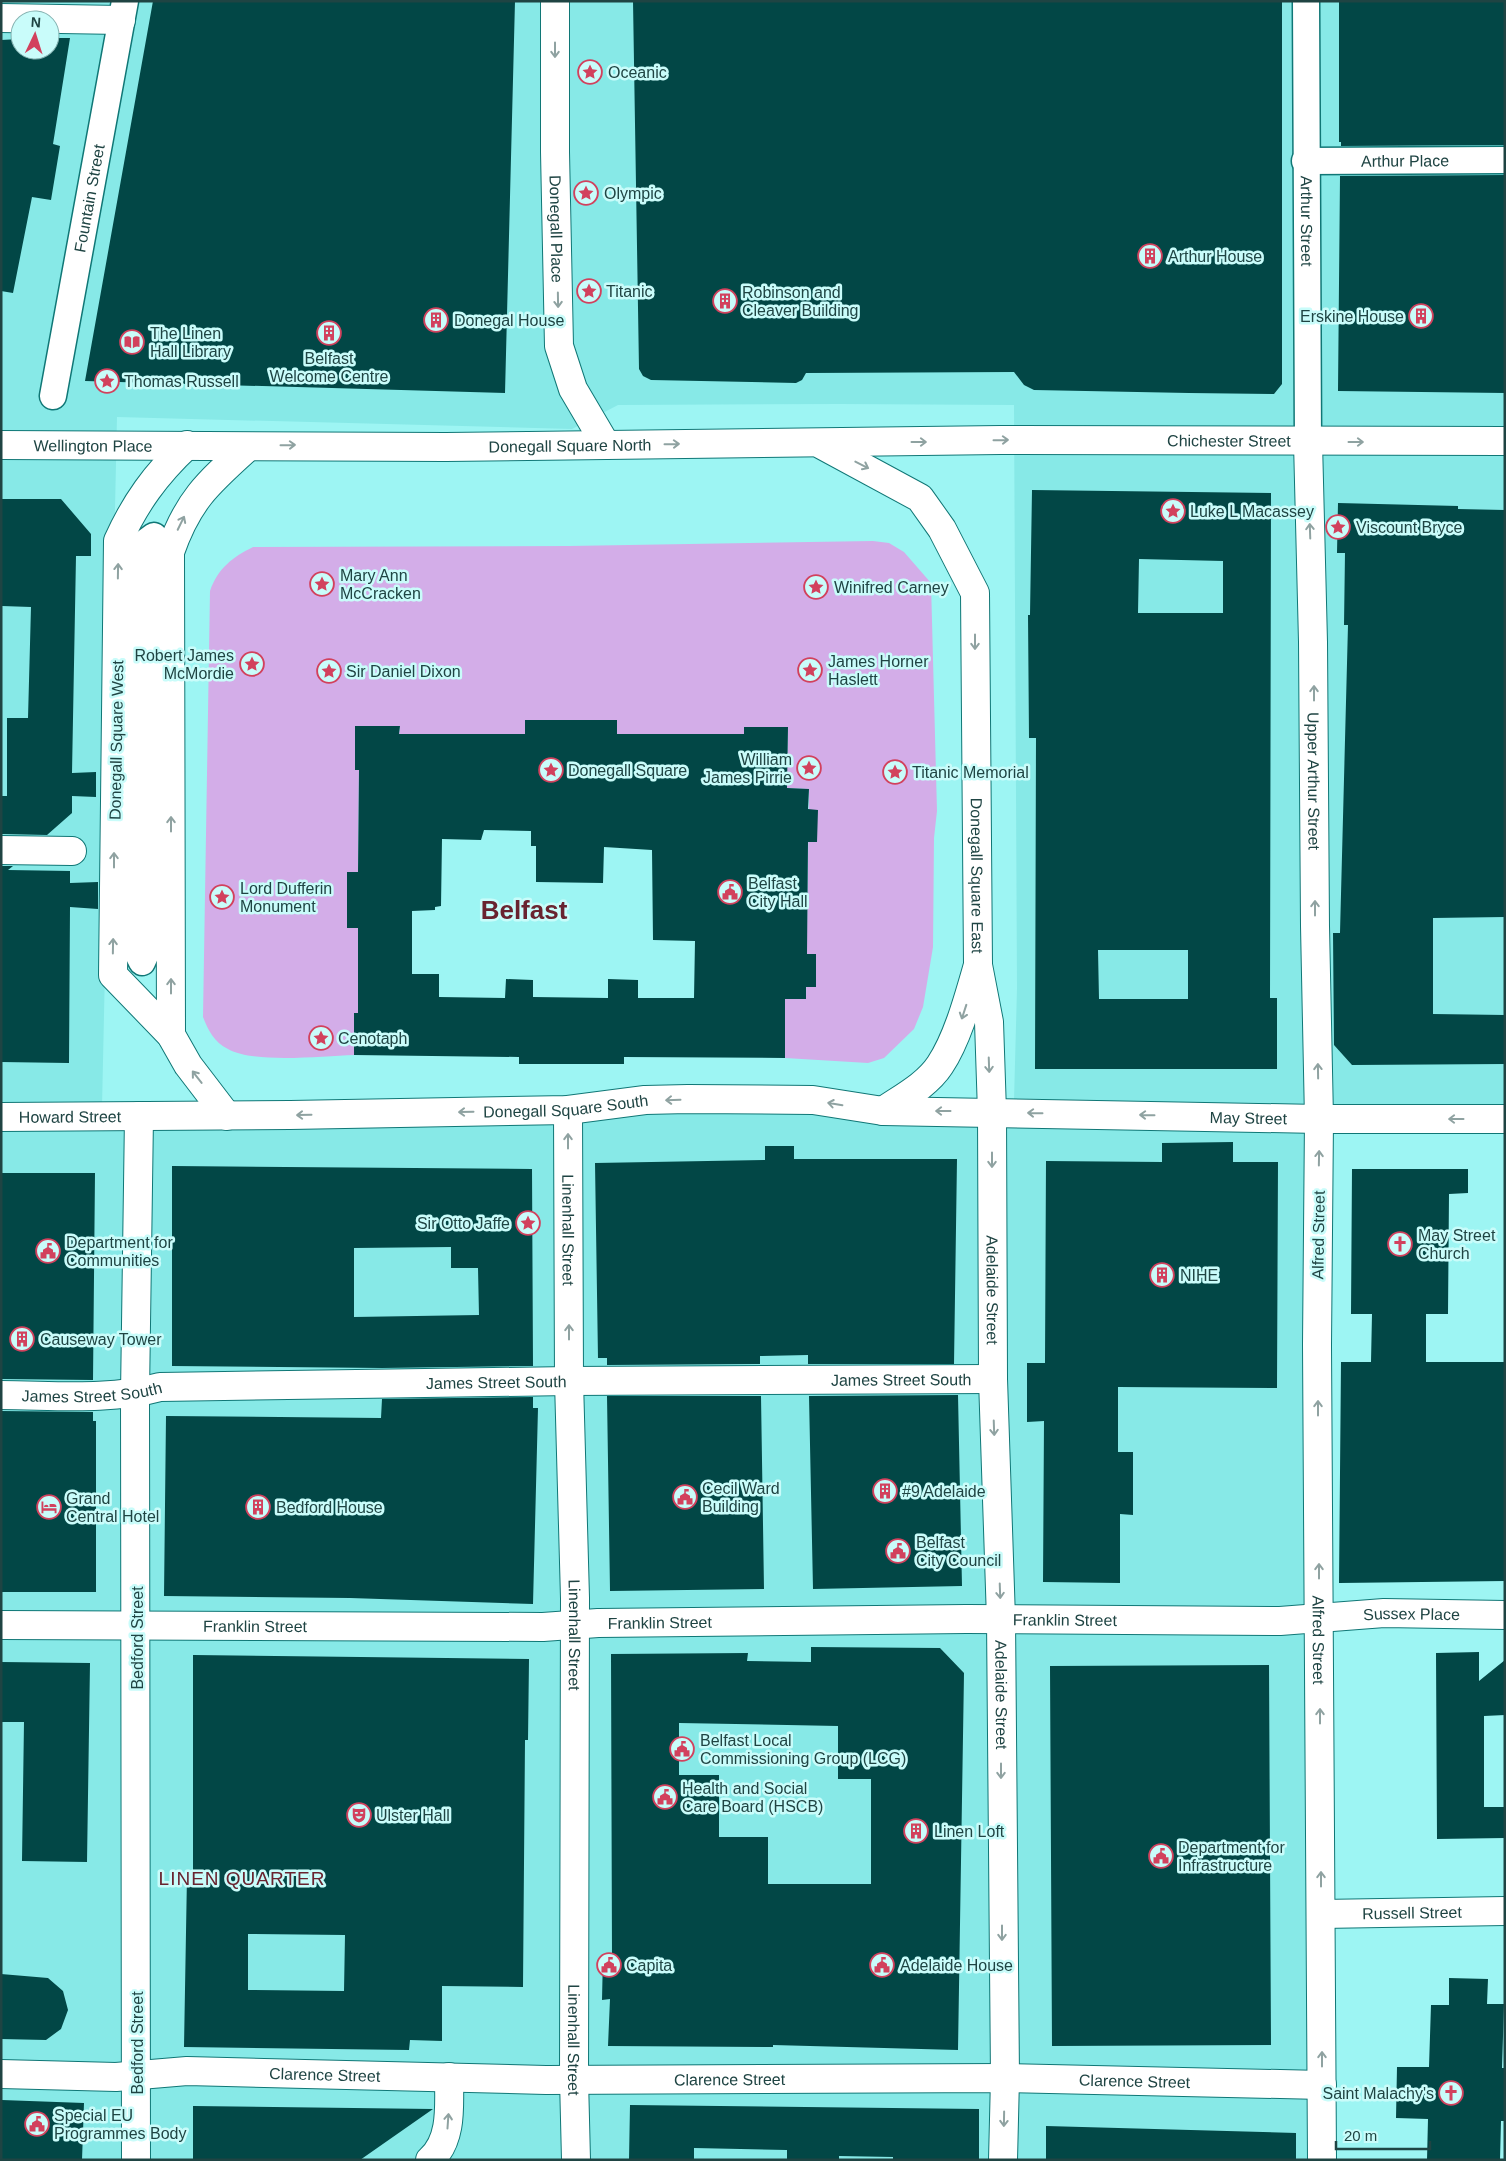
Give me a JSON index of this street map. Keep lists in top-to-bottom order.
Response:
{
  "streets": {
    "street": [
      "Arthur Place",
      "Fountain Street",
      "Arthur Street",
      "Donegall Place",
      "Chichester Street",
      "Wellington Place",
      "Donegall Square North",
      "Donegall Square West",
      "Upper Arthur Street",
      "Donegall Square East",
      "Donegall Square South",
      "Howard Street",
      "May Street",
      "Linenhall Street",
      "Alfred Street",
      "Adelaide Street",
      "James Street South",
      "Sussex Place",
      "Franklin Street",
      "Bedford Street",
      "Russell Street",
      "Clarence Street"
    ]
  },
  "crossings": [
    ["Arthur Place", "Arthur Street"],
    ["Arthur Street", "Chichester Street"],
    ["Arthur Street", "Upper Arthur Street"],
    ["Donegall Place", "Donegall Square North"],
    ["Chichester Street", "Donegall Square North"],
    ["Chichester Street", "Upper Arthur Street"],
    ["Wellington Place", "Donegall Square North"],
    ["Wellington Place", "Donegall Square West"],
    ["Donegall Square North", "Donegall Square West"],
    ["Donegall Square North", "Donegall Square East"],
    ["Donegall Square West", "Donegall Square South"],
    ["Upper Arthur Street", "May Street"],
    ["Upper Arthur Street", "Alfred Street"],
    ["Donegall Square East", "Donegall Square South"],
    ["Donegall Square East", "May Street"],
    ["Donegall Square East", "Adelaide Street"],
    ["Donegall Square South", "Howard Street"],
    ["Donegall Square South", "May Street"],
    ["Donegall Square South", "Linenhall Street"],
    ["Donegall Square South", "Adelaide Street"],
    ["Donegall Square South", "Bedford Street"],
    ["Howard Street", "Bedford Street"],
    ["May Street", "Alfred Street"],
    ["May Street", "Adelaide Street"],
    ["Linenhall Street", "James Street South"],
    ["Linenhall Street", "Franklin Street"],
    ["Linenhall Street", "Clarence Street"],
    ["Alfred Street", "Sussex Place"],
    ["Alfred Street", "Franklin Street"],
    ["Alfred Street", "Russell Street"],
    ["Alfred Street", "Clarence Street"],
    ["Adelaide Street", "James Street South"],
    ["Adelaide Street", "Franklin Street"],
    ["Adelaide Street", "Clarence Street"],
    ["James Street South", "Bedford Street"],
    ["Sussex Place", "Franklin Street"],
    ["Franklin Street", "Bedford Street"],
    ["Bedford Street", "Clarence Street"]
  ],
  "one_way": [
    "Donegall Place",
    "Chichester Street",
    "Donegall Square North",
    "Donegall Square West",
    "Upper Arthur Street",
    "Donegall Square East",
    "Donegall Square South",
    "May Street",
    "Alfred Street",
    "Adelaide Street"
  ],
  "districts": ["Belfast", "LINEN QUARTER"],
  "places": {
    "place": [
      "Oceanic",
      "Olympic",
      "Titanic",
      "Thomas Russell",
      "Luke L Macassey",
      "Viscount Bryce",
      "Mary Ann McCracken",
      "Winifred Carney",
      "Robert James McMordie",
      "James Horner Haslett",
      "Sir Daniel Dixon",
      "William James Pirrie",
      "Donegall Square",
      "Titanic Memorial",
      "Lord Dufferin Monument",
      "Cenotaph",
      "Sir Otto Jaffe"
    ],
    "building": [
      "Arthur House",
      "Robinson and Cleaver Building",
      "Erskine House",
      "Donegal House",
      "Belfast Welcome Centre",
      "NIHE",
      "Causeway Tower",
      "#9 Adelaide",
      "Bedford House",
      "Linen Loft"
    ],
    "library": ["The Linen Hall Library"],
    "public building": [
      "Belfast City Hall",
      "Department for Communities",
      "Cecil Ward Building",
      "Belfast City Council",
      "Belfast Local Commissioning Group (LCG)",
      "Health and Social Care Board (HSCB)",
      "Department for Infrastructure",
      "Capita",
      "Adelaide House",
      "Special EU Programmes Body"
    ],
    "church": ["May Street Church", "Saint Malachy's"],
    "hotel": ["Grand Central Hotel"],
    "theatre": ["Ulster Hall"]
  },
  "scale_bar": "20 m",
  "north": "top"
}
